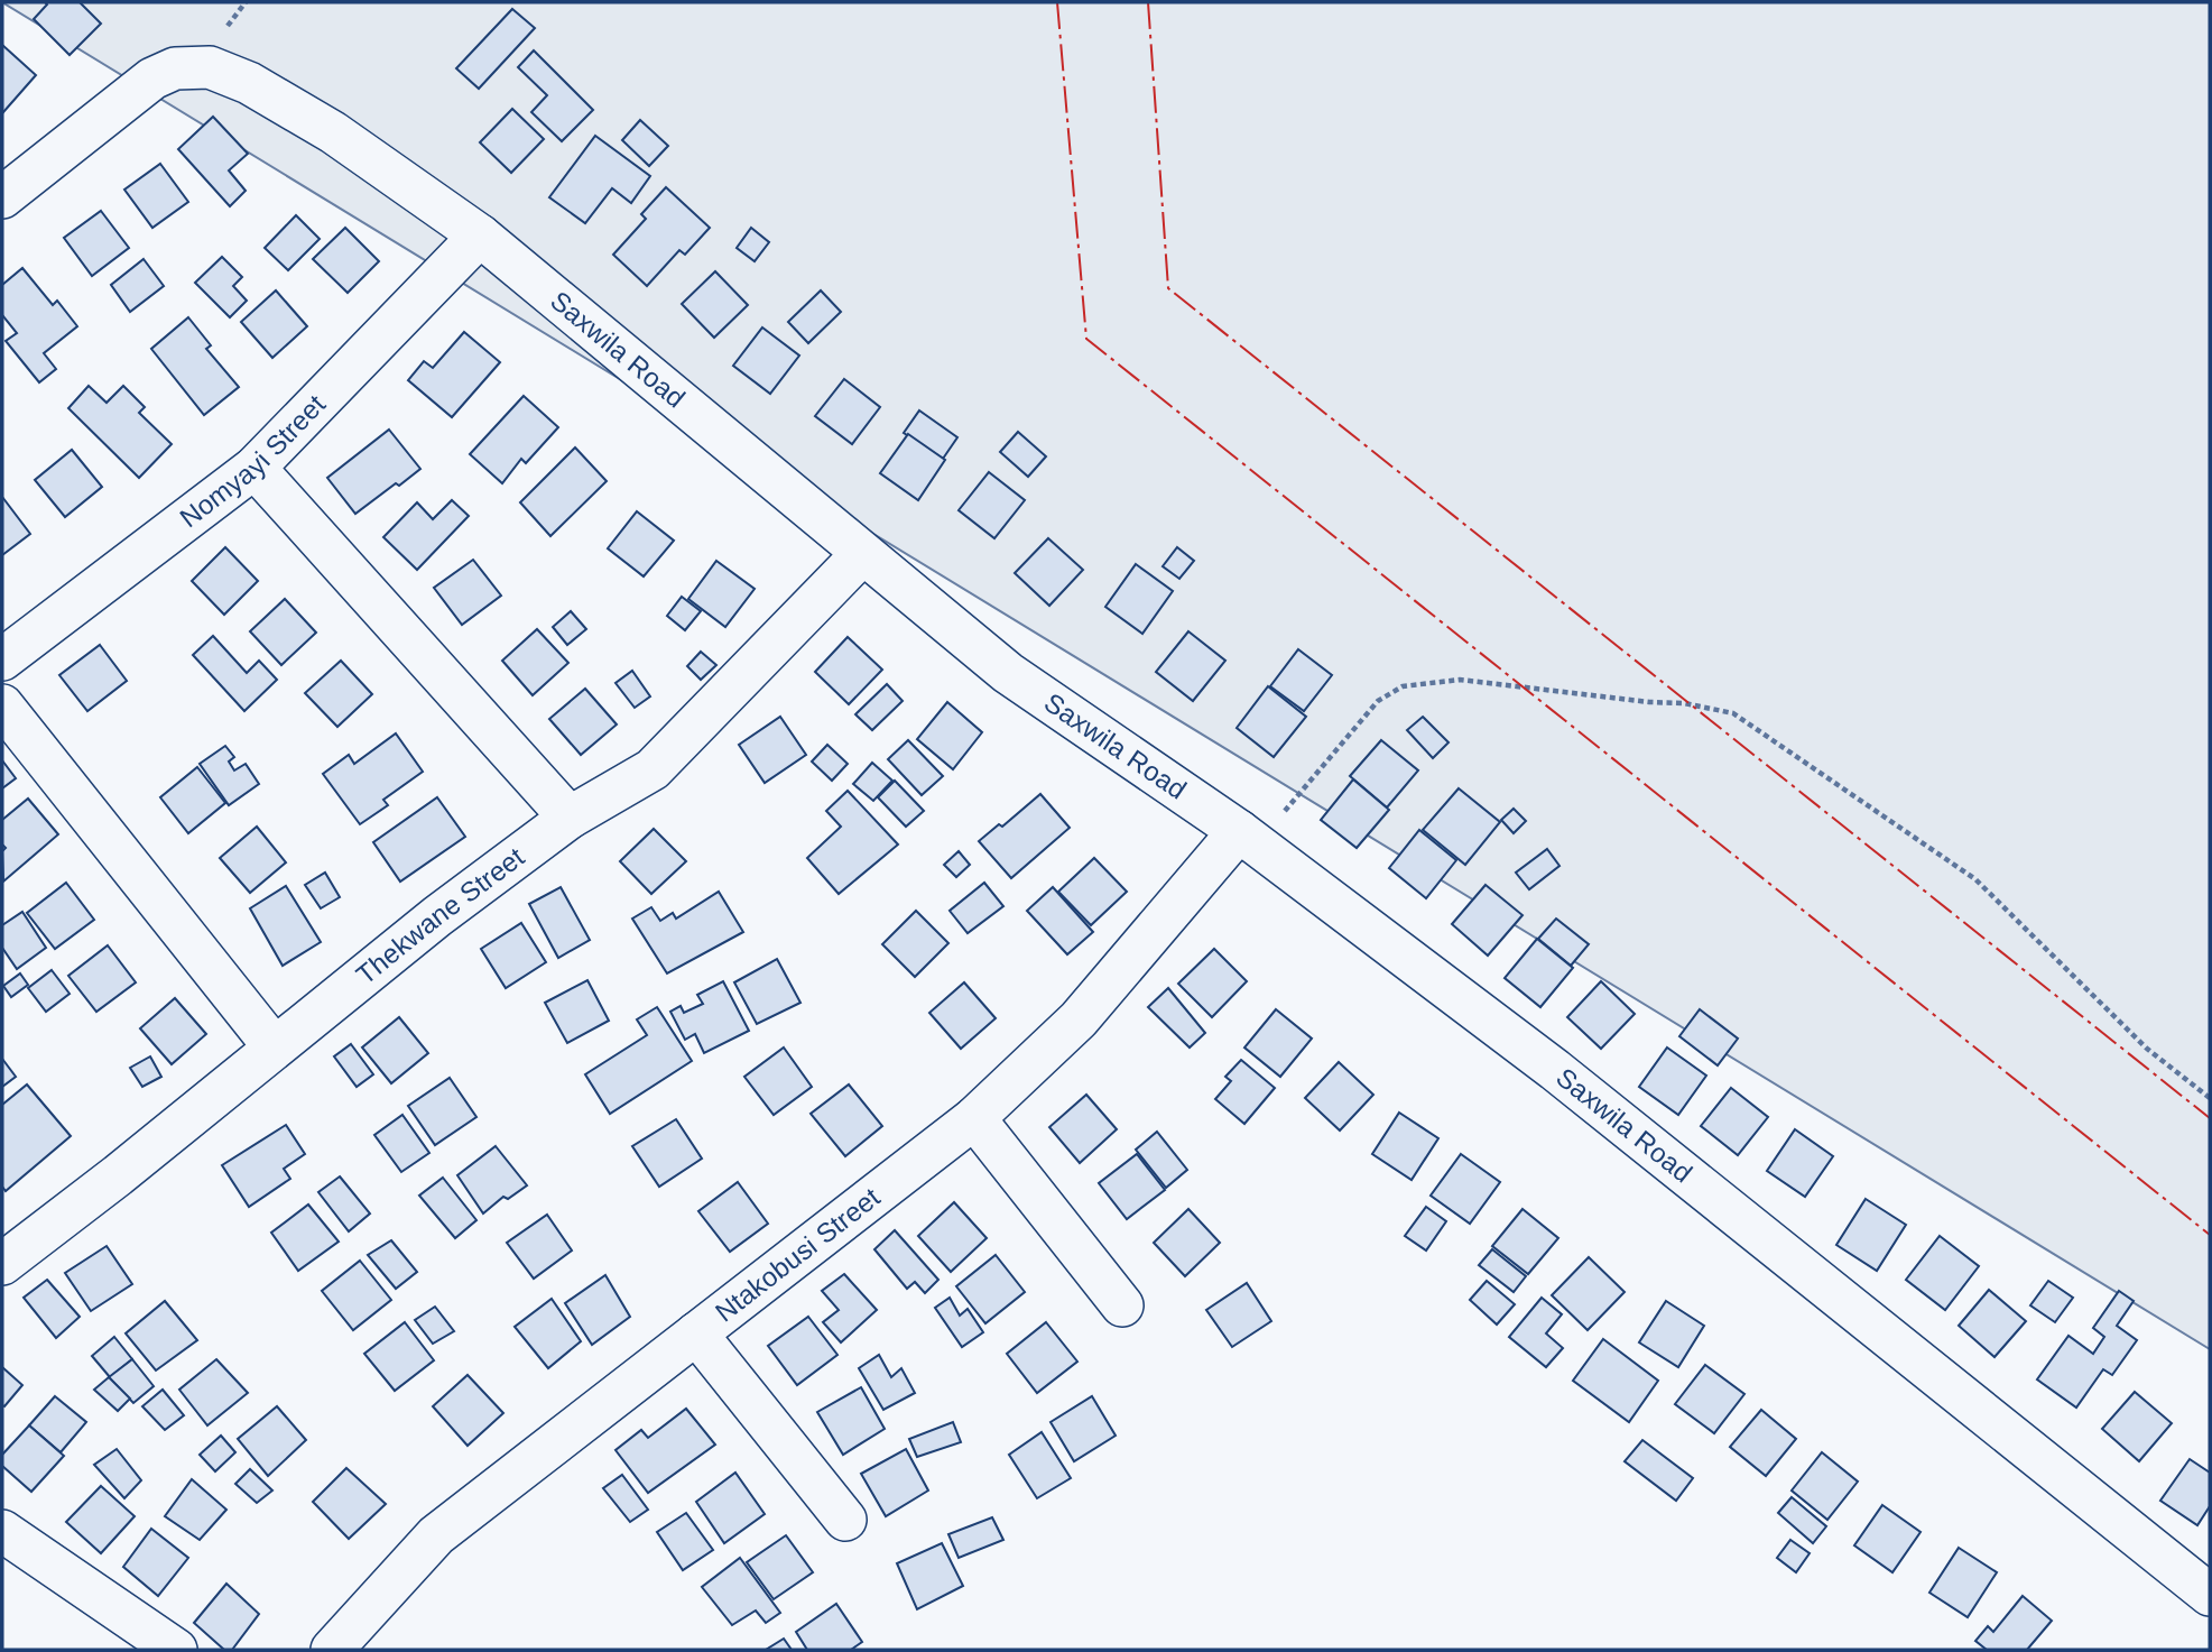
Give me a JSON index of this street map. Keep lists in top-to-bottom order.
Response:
{
  "streets": {
    "street": [
      "Saxwila Road",
      "Nomyayi Street",
      "Thekwane Street",
      "Ntakobusi Street"
    ]
  },
  "crossings": [
    ["Saxwila Road", "Nomyayi Street"],
    ["Saxwila Road", "Thekwane Street"],
    ["Saxwila Road", "Ntakobusi Street"]
  ]
}
